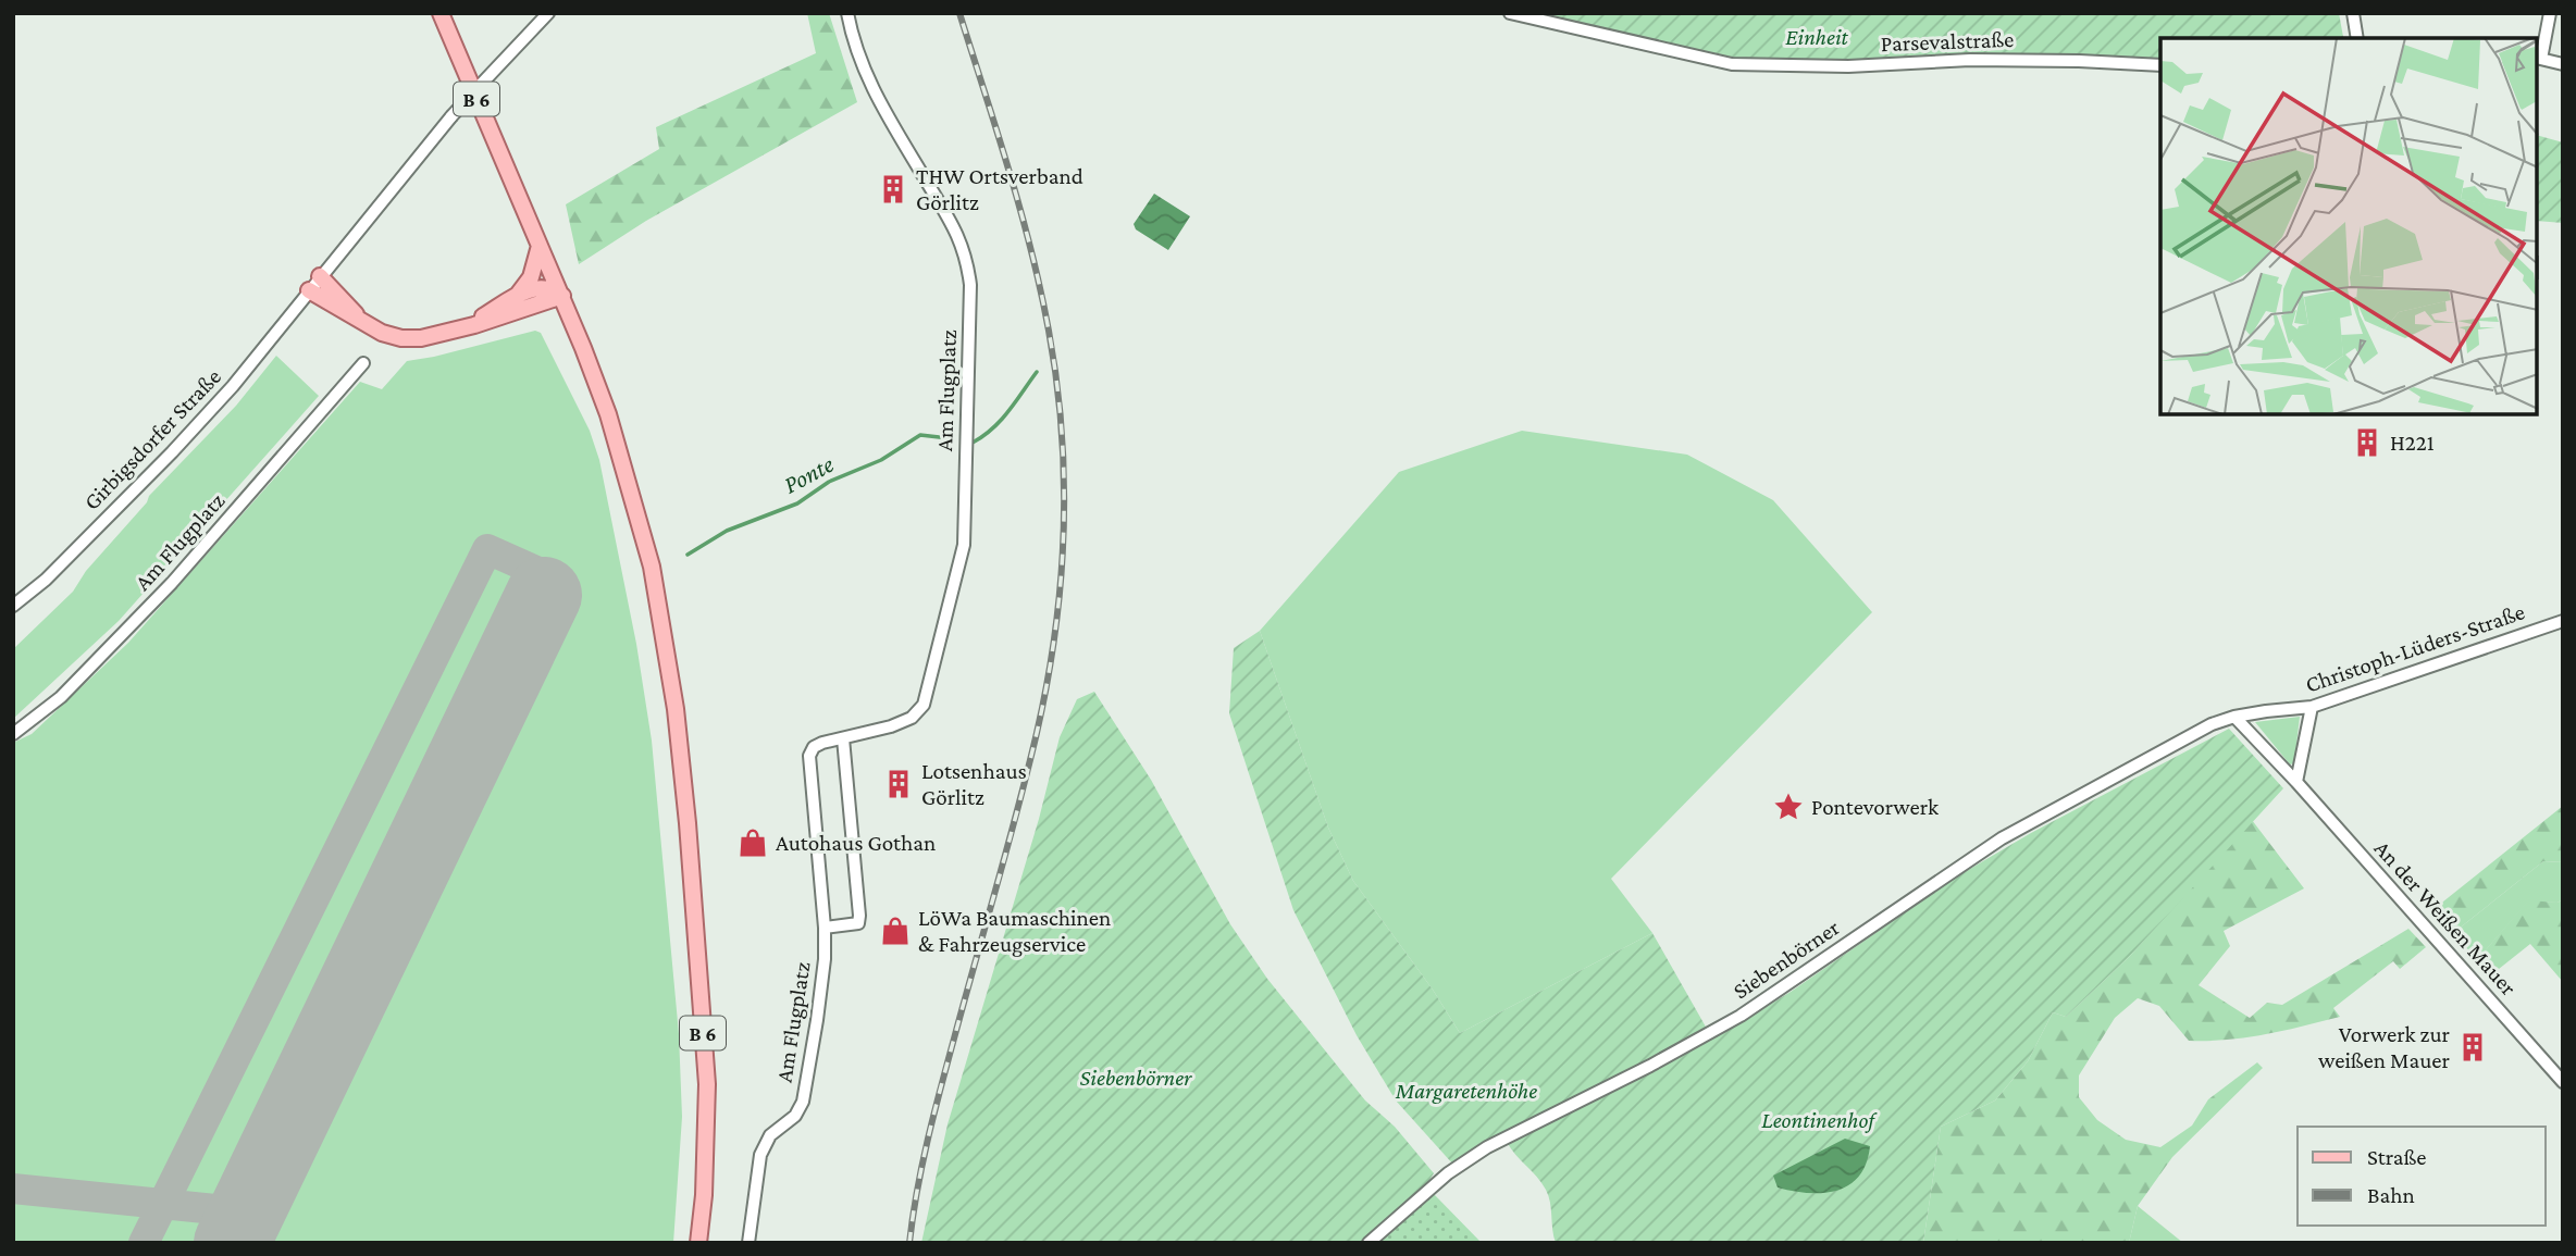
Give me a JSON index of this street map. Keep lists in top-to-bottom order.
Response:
{
  "streets": {
    "main road": ["B 6"],
    "street": [
      "Parsevalstraße",
      "Am Flugplatz",
      "Girbigsdorfer Straße",
      "Christoph-Lüders-Straße",
      "An der Weißen Mauer",
      "Siebenbörner"
    ]
  },
  "crossings": [
    ["Christoph-Lüders-Straße", "An der Weißen Mauer"],
    ["Christoph-Lüders-Straße", "Siebenbörner"],
    ["An der Weißen Mauer", "Siebenbörner"]
  ],
  "water": ["Ponte"],
  "parks": [
    "Einheit",
    "Siebenbörner",
    "Margaretenhöhe",
    "Leontinenhof"
  ],
  "places": {
    "building": [
      "THW Ortsverband Görlitz",
      "H221",
      "Lotsenhaus Görlitz",
      "Vorwerk zur weißen Mauer"
    ],
    "place": ["Pontevorwerk"],
    "shop": ["Autohaus Gothan", "LöWa Baumaschinen & Fahrzeugservice"]
  },
  "legend": ["Straße", "Bahn"]
}
